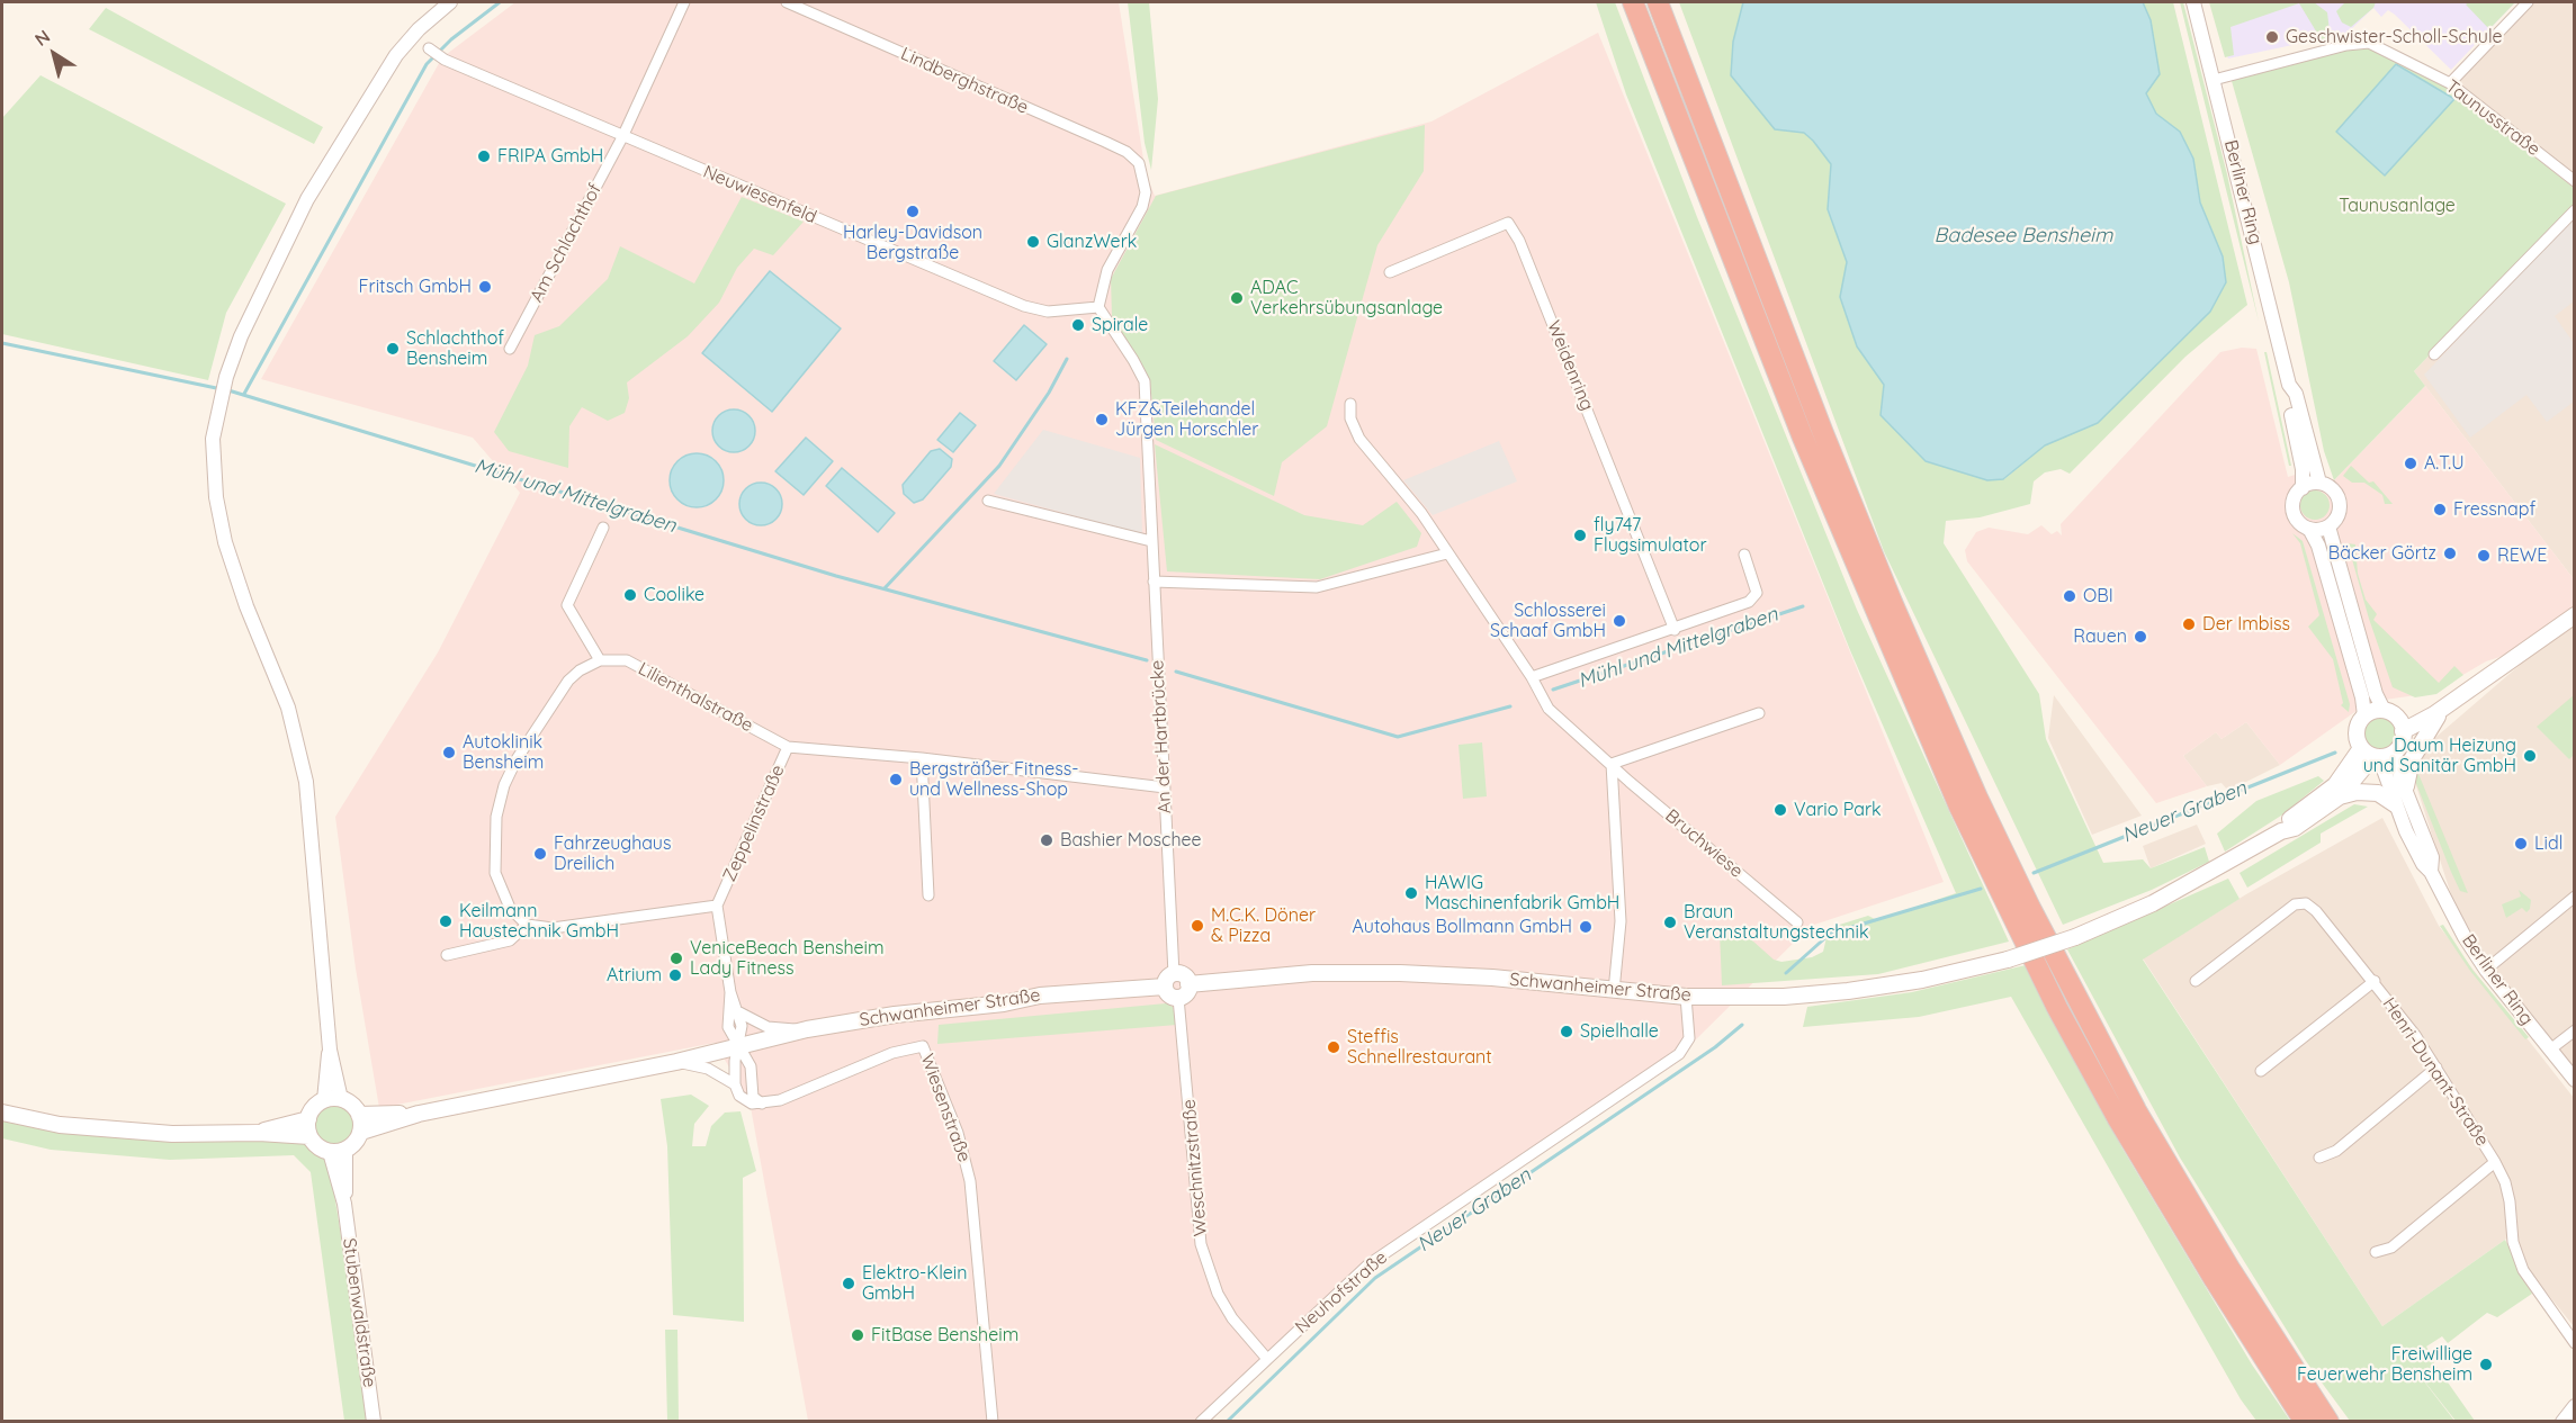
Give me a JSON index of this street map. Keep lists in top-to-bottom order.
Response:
{
  "streets": {
    "main road": ["Berliner Ring", "Schwanheimer Straße"],
    "street": [
      "Lindberghstraße",
      "Taunusstraße",
      "Neuwiesenfeld",
      "Am Schlachthof",
      "Weidenring",
      "Lilienthalstraße",
      "An der Hartbrücke",
      "Zeppelinstraße",
      "Bruchwiese",
      "Henri-Dunant-Straße",
      "Wiesenstraße",
      "Weschnitzstraße",
      "Neuhofstraße",
      "Stubenwaldstraße"
    ]
  },
  "crossings": [
    ["Lindberghstraße", "Neuwiesenfeld"],
    ["Lindberghstraße", "An der Hartbrücke"],
    ["Taunusstraße", "Berliner Ring"],
    ["Neuwiesenfeld", "Am Schlachthof"],
    ["Neuwiesenfeld", "An der Hartbrücke"],
    ["Lilienthalstraße", "Zeppelinstraße"],
    ["An der Hartbrücke", "Zeppelinstraße"],
    ["An der Hartbrücke", "Schwanheimer Straße"],
    ["An der Hartbrücke", "Weschnitzstraße"],
    ["Zeppelinstraße", "Schwanheimer Straße"],
    ["Schwanheimer Straße", "Weschnitzstraße"],
    ["Schwanheimer Straße", "Neuhofstraße"],
    ["Weschnitzstraße", "Neuhofstraße"]
  ],
  "water": ["Badesee Bensheim", "Mühl und Mittelgraben", "Neuer Graben"],
  "parks": ["Taunusanlage"],
  "places": [
    "Geschwister-Scholl-Schule",
    "FRIPA GmbH",
    "Harley-Davidson Bergstraße",
    "GlanzWerk",
    "Fritsch GmbH",
    "ADAC Verkehrsübungsanlage",
    "Spirale",
    "Schlachthof Bensheim",
    "KFZ&Teilehandel Jürgen Horschler",
    "A.T.U",
    "Fressnapf",
    "fly747 Flugsimulator",
    "Bäcker Görtz",
    "REWE",
    "Coolike",
    "OBI",
    "Schlosserei Schaaf GmbH",
    "Der Imbiss",
    "Rauen",
    "Autoklinik Bensheim",
    "Daum Heizung und Sanitär GmbH",
    "Bergsträßer Fitness- und Wellness-Shop",
    "Vario Park",
    "Bashier Moschee",
    "Lidl",
    "Fahrzeughaus Dreilich",
    "HAWIG Maschinenfabrik GmbH",
    "Keilmann Haustechnik GmbH",
    "Braun Veranstaltungstechnik",
    "M.C.K. Döner & Pizza",
    "Autohaus Bollmann GmbH",
    "VeniceBeach Bensheim Lady Fitness",
    "Atrium",
    "Spielhalle",
    "Steffis Schnellrestaurant",
    "Elektro-Klein GmbH",
    "FitBase Bensheim",
    "Freiwillige Feuerwehr Bensheim"
  ],
  "north": "top left"
}
